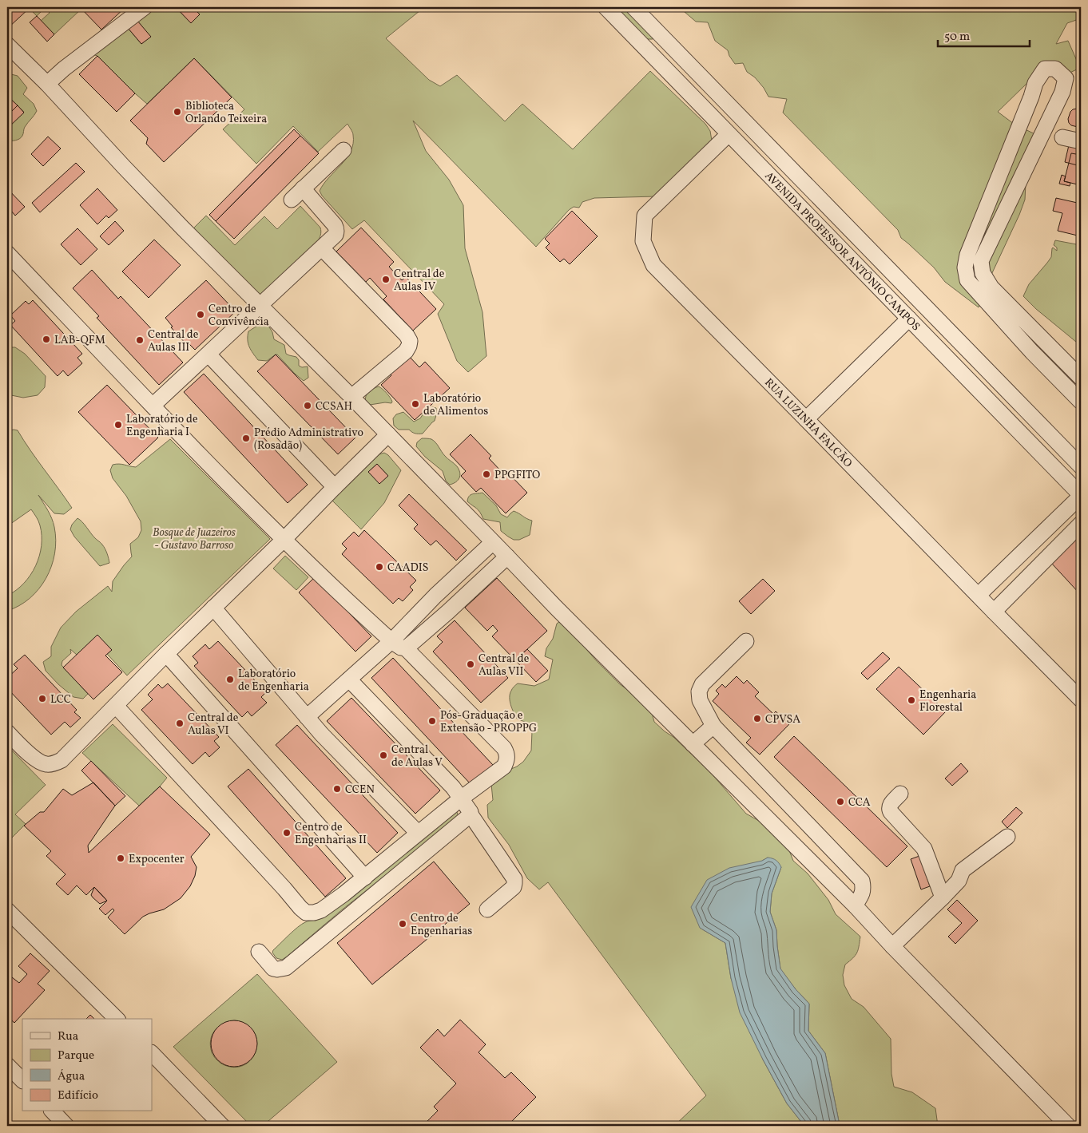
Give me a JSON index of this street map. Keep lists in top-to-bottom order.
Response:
{
  "streets": {
    "street": ["AVENIDA PROFESSOR ANTÔNIO CAMPOS", "RUA LUZINHA FALCÃO"]
  },
  "crossings": [
    ["AVENIDA PROFESSOR ANTÔNIO CAMPOS", "RUA LUZINHA FALCÃO"]
  ],
  "parks": ["Bosque de Juazeiros - Gustavo Barroso"],
  "places": [
    "Biblioteca Orlando Teixeira",
    "Central de Aulas IV",
    "Centro de Convivência",
    "LAB-QFM",
    "Central de Aulas III",
    "Laboratório de Alimentos",
    "CCSAH",
    "Laboratório de Engenharia I",
    "Prédio Administrativo (Rosadão)",
    "PPGFITO",
    "CAADIS",
    "Central de Aulas VII",
    "Laboratório de Engenharia",
    "LCC",
    "Engenharia Florestal",
    "CPVSA",
    "Pós-Graduação e Extensão - PROPPG",
    "Central de Aulas VI",
    "Central de Aulas V",
    "CCEN",
    "CCA",
    "Centro de Engenharias II",
    "Expocenter",
    "Centro de Engenharias"
  ],
  "legend": [
    "Rua",
    "Parque",
    "Água",
    "Edifício"
  ],
  "scale_bar": "50 m"
}
